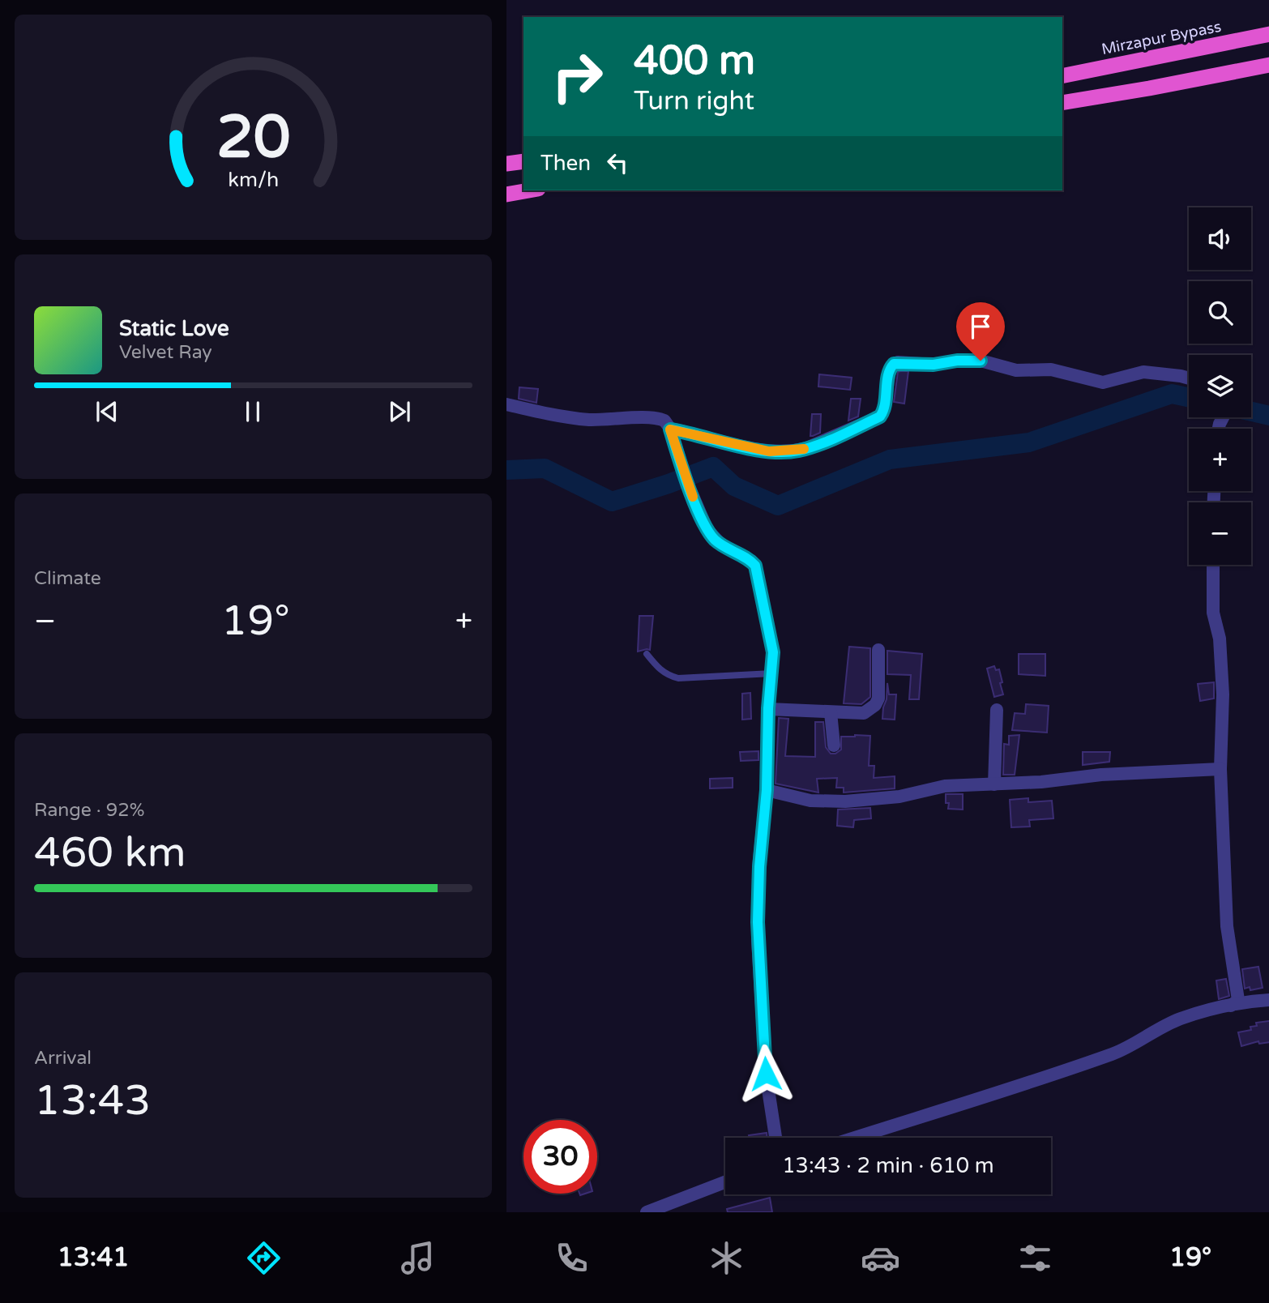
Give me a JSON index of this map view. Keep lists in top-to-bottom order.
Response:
{
  "streets": {
    "highway": ["Mirzapur Bypass"]
  },
  "page": {
    "turn": ["400 m", "Turn right"],
    "then": "Then",
    "map_buttons": ["+", "−"],
    "song": ["Static Love", "Velvet Ray"],
    "tile": [
      "Climate",
      ["Range · 92%", "460 km"],
      ["Arrival", "13:43"]
    ],
    "heat": ["−", "19°", "+"],
    "limit": "30",
    "trip": "13:43 · 2 min · 610 m",
    "tabs": ["13:41", "19°"],
    "gauge": ["20", "km/h"]
  }
}
